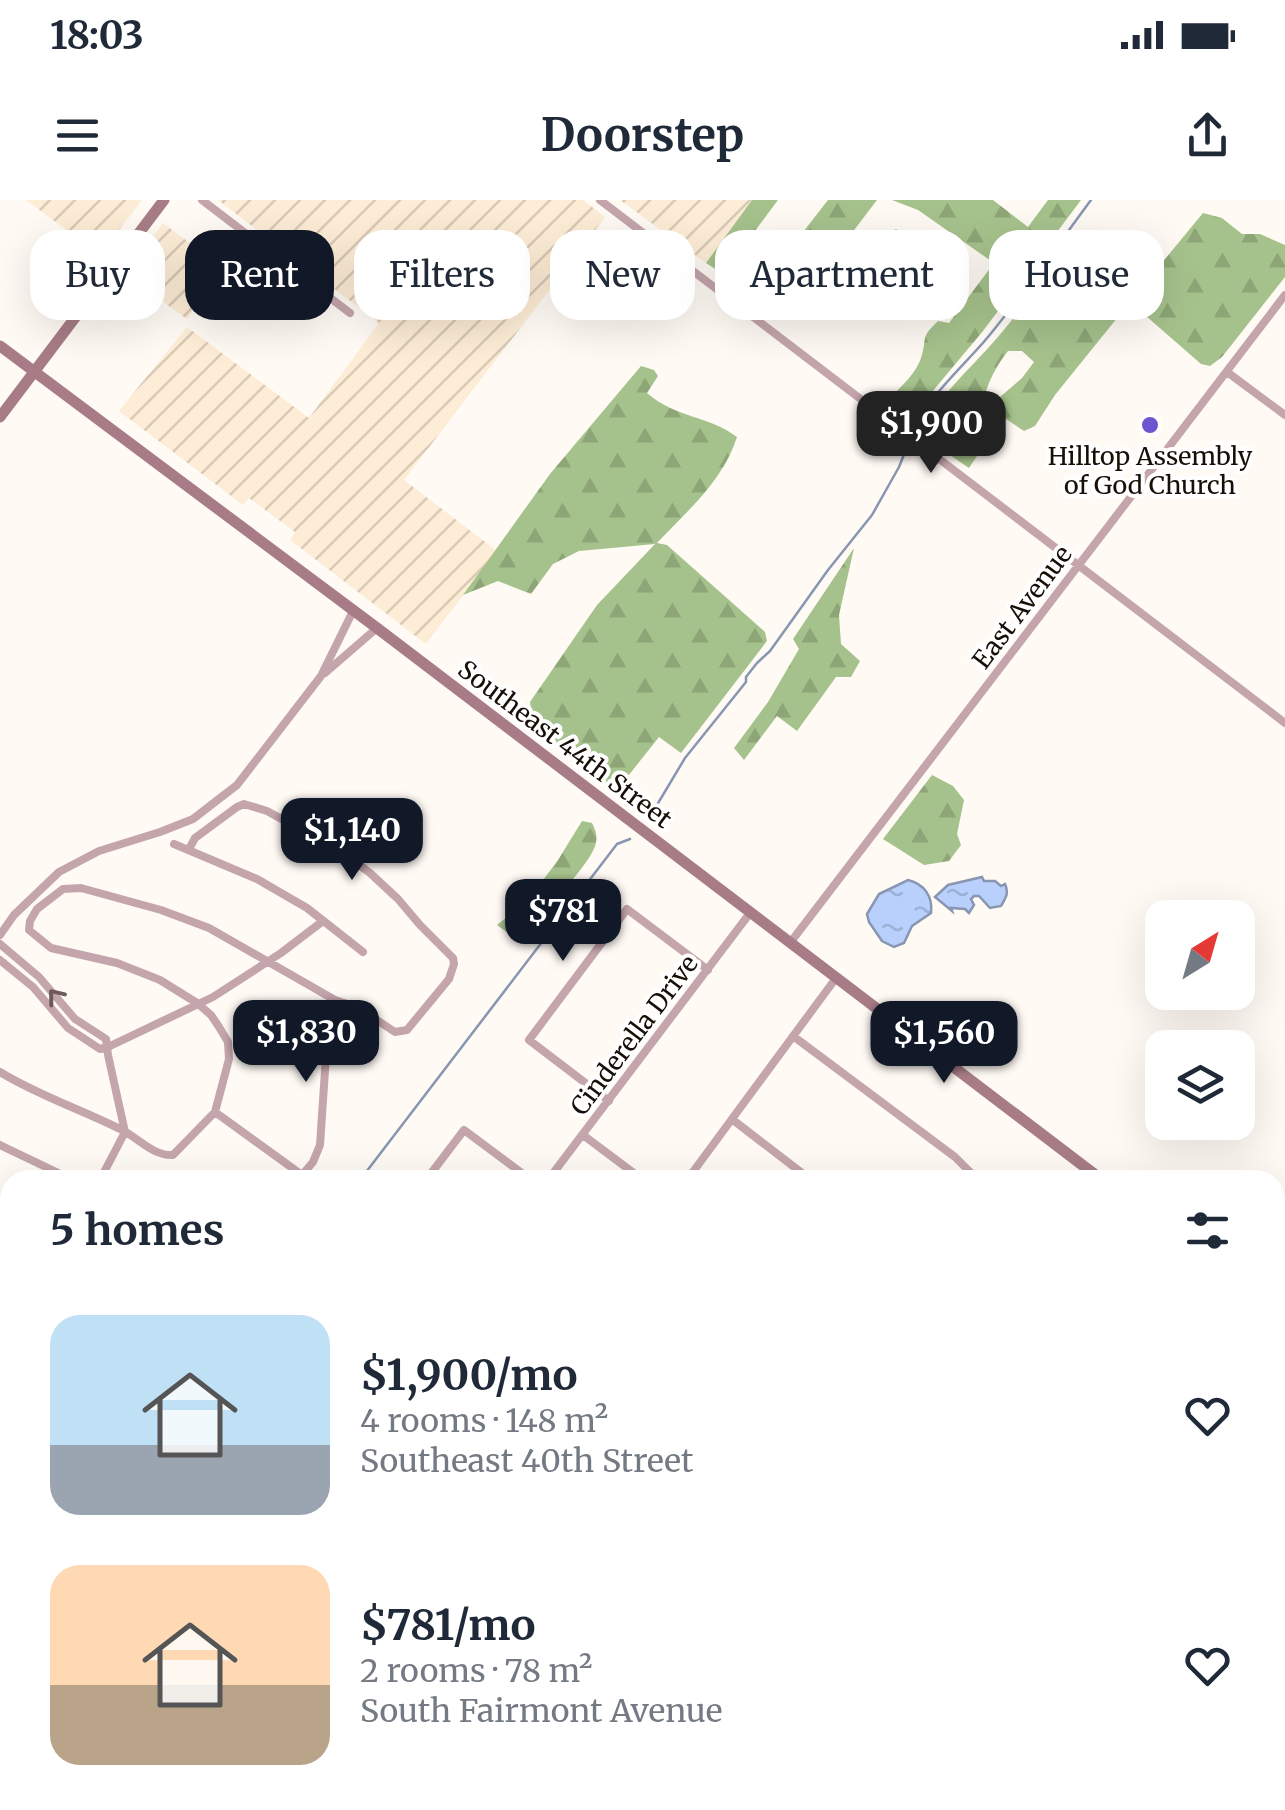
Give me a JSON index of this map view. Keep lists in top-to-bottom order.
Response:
{
  "streets": {
    "main road": ["Southeast 44th Street"],
    "street": ["East Avenue", "Cinderella Drive"]
  },
  "crossings": [
    ["East Avenue", "Southeast 44th Street"],
    ["Southeast 44th Street", "Cinderella Drive"]
  ],
  "places": ["Hilltop Assembly of God Church"],
  "north": "top right",
  "page": {
    "status": "18:03",
    "header": "Doorstep",
    "chip": [
      "Buy",
      "Rent",
      "Filters",
      "New",
      "Apartment",
      "House"
    ],
    "price": [
      "$1,900",
      "$1,140",
      "$781",
      "$1,830",
      "$1,560"
    ],
    "heading": "5 homes",
    "list": [
      {
        "name": "$1,900/mo",
        "note": "4 rooms · 148 m² · Southeast 40th Street"
      },
      {
        "name": "$781/mo",
        "note": "2 rooms · 78 m² · South Fairmont Avenue"
      }
    ]
  }
}
